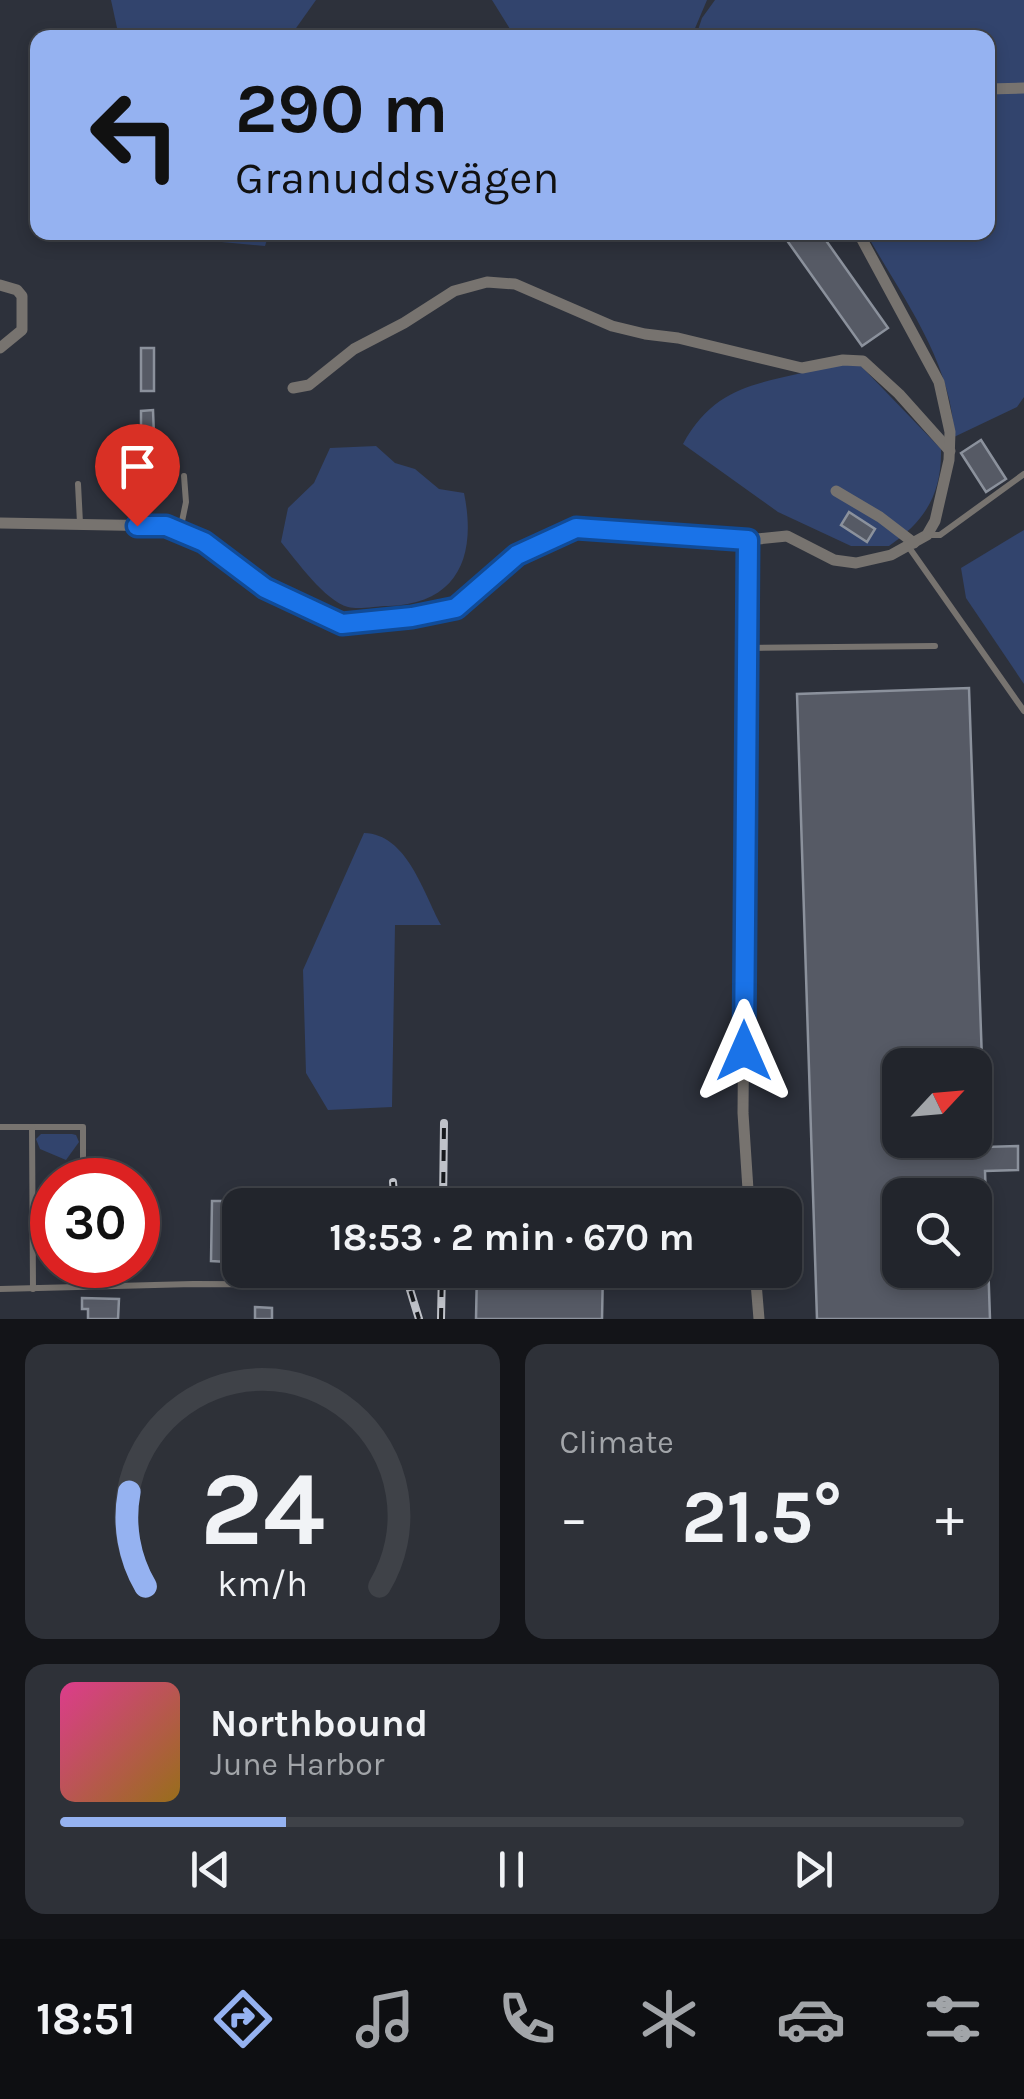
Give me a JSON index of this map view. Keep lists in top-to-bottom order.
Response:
{
  "north": "top right",
  "page": {
    "turn": ["290 m", "Granuddsvägen"],
    "limit": "30",
    "trip": "18:53 · 2 min · 670 m",
    "tile": "Climate",
    "heat": ["−", "21.5°", "+"],
    "song": ["Northbound", "June Harbor"],
    "tabs": "18:51",
    "gauge": ["24", "km/h"]
  }
}
